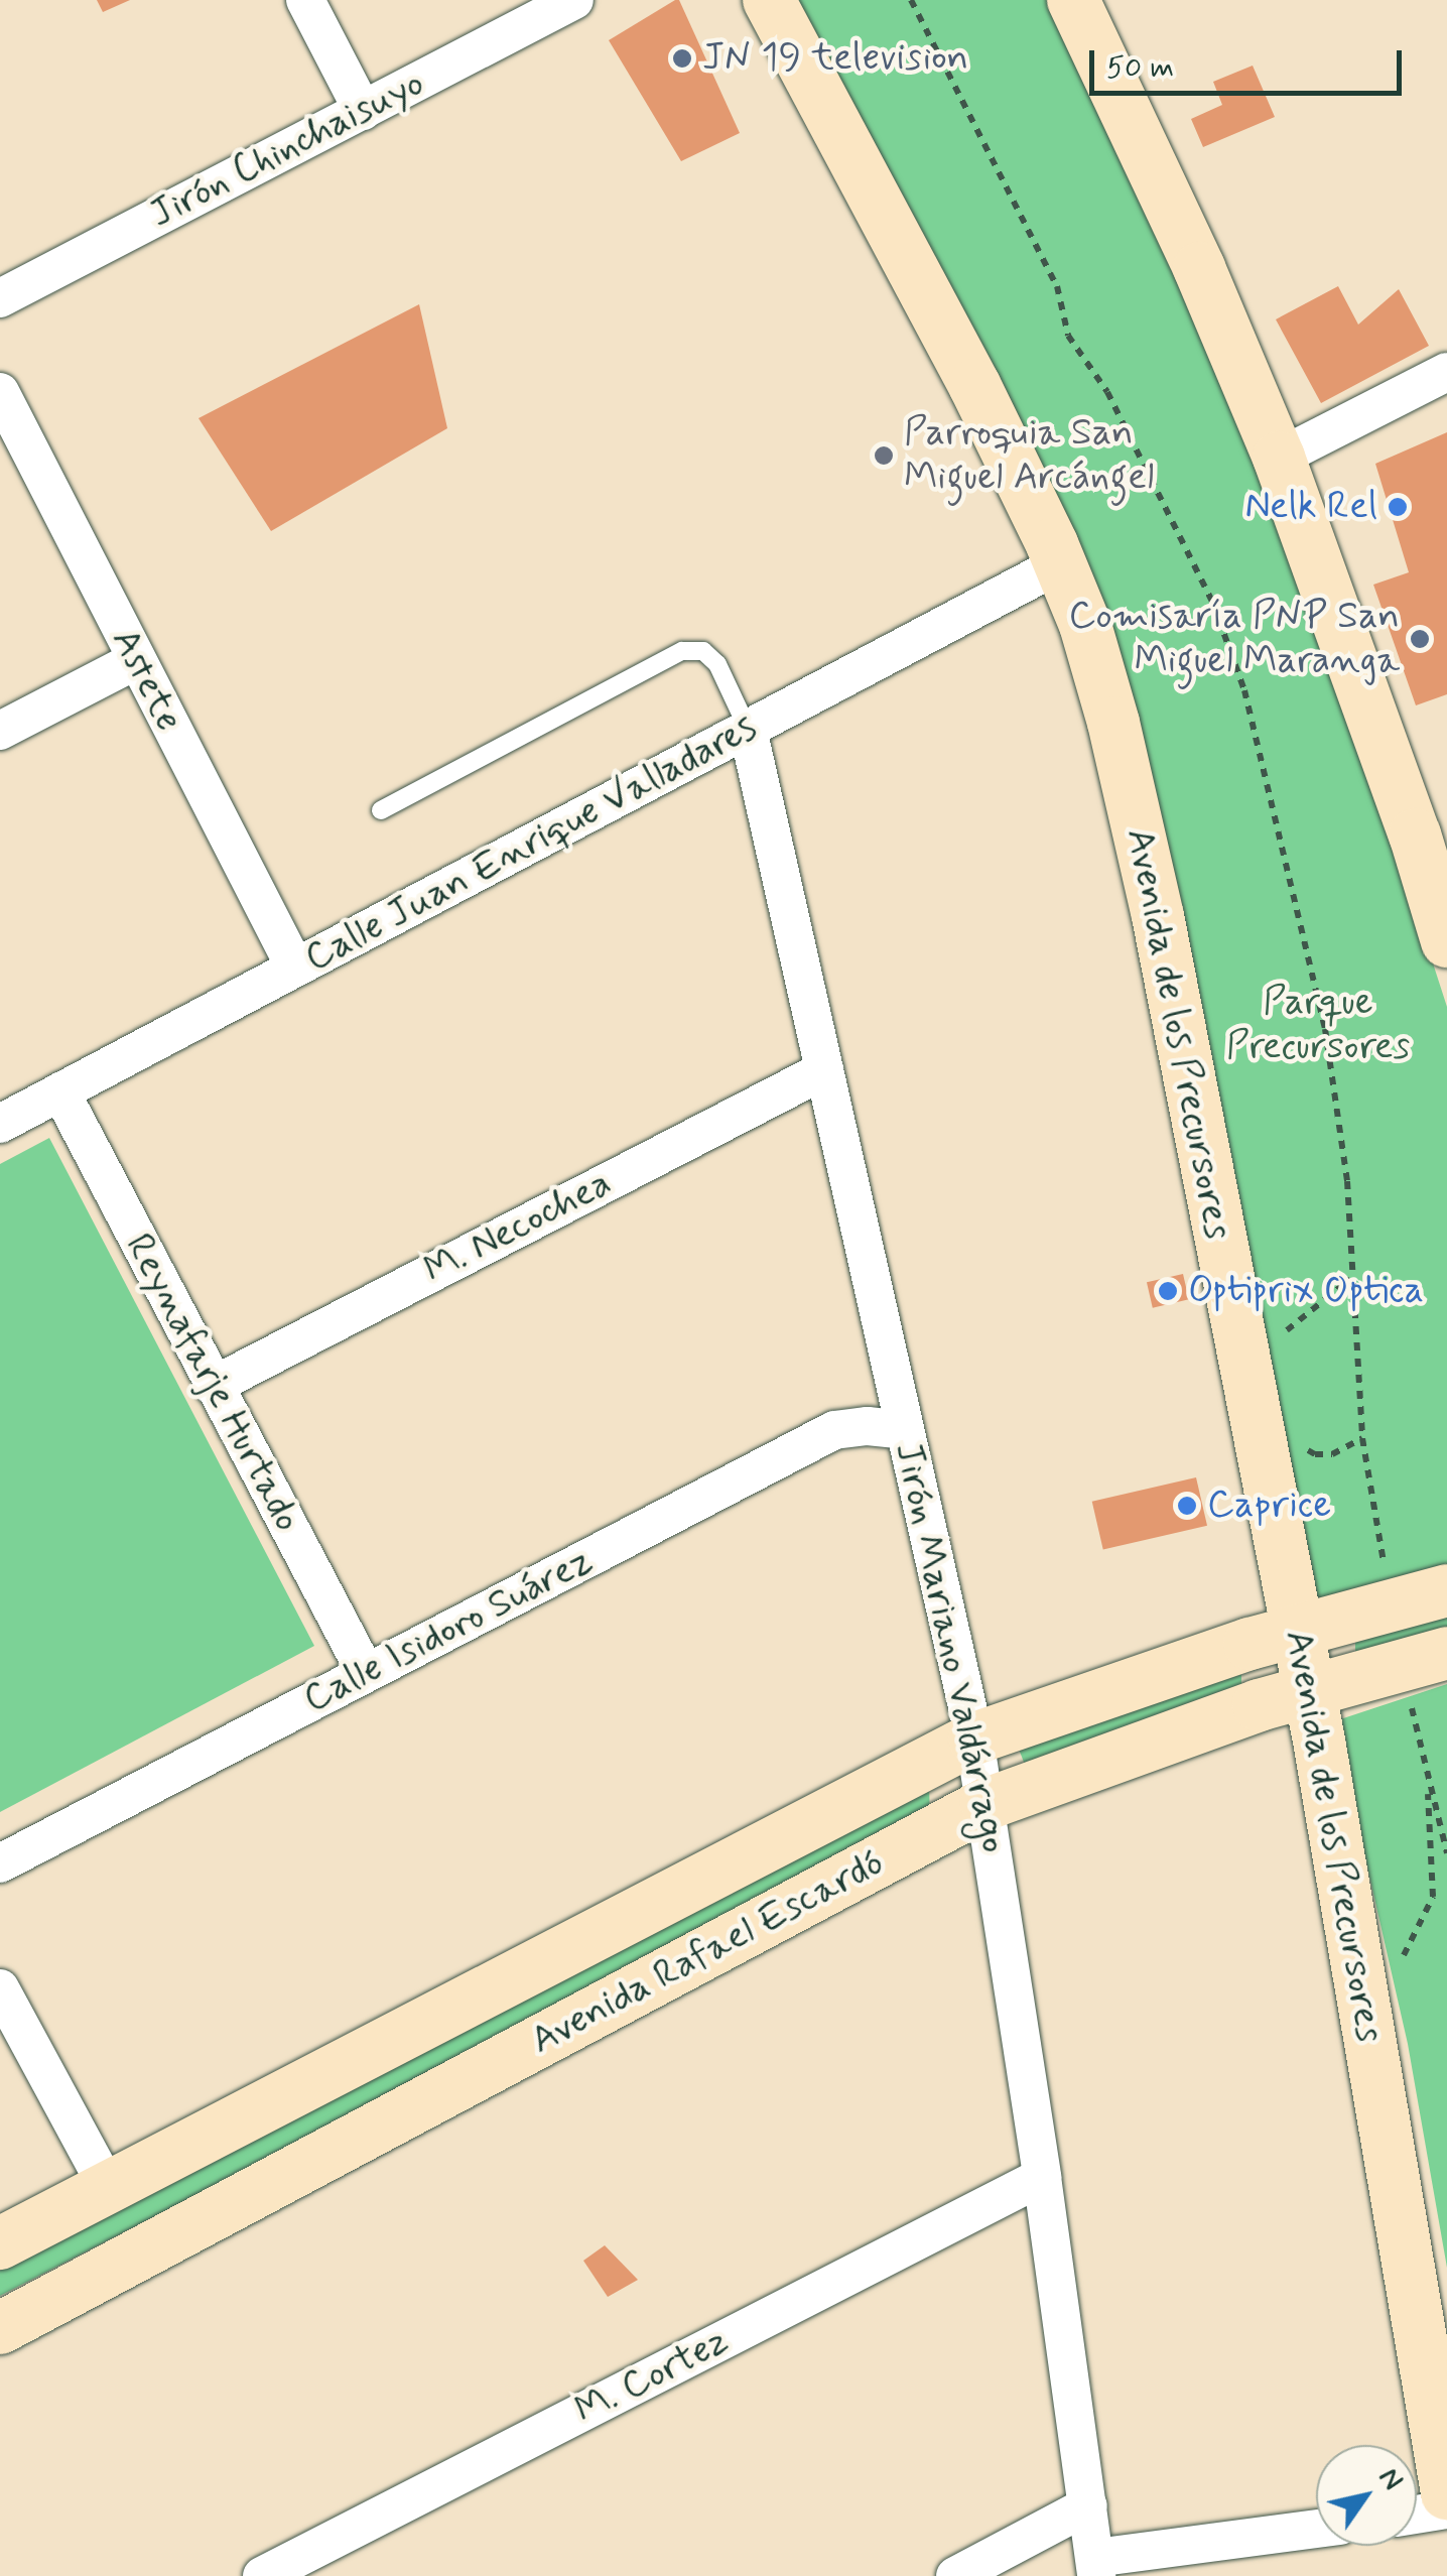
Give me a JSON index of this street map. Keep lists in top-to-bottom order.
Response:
{
  "streets": {
    "main road": ["Avenida de los Precursores", "Avenida Rafael Escardó"],
    "street": [
      "Jirón Chinchaisuyo",
      "Astete",
      "Calle Juan Enrique Valladares",
      "M. Necochea",
      "Reynafarje Hurtado",
      "Calle Isidoro Suárez",
      "Jirón Mariano Valdárrago",
      "M. Cortez"
    ]
  },
  "crossings": [
    ["Astete", "Calle Juan Enrique Valladares"],
    ["Calle Juan Enrique Valladares", "Avenida de los Precursores"],
    ["Calle Juan Enrique Valladares", "Reynafarje Hurtado"],
    ["Calle Juan Enrique Valladares", "Jirón Mariano Valdárrago"],
    ["Avenida de los Precursores", "Avenida Rafael Escardó"],
    ["M. Necochea", "Reynafarje Hurtado"],
    ["M. Necochea", "Jirón Mariano Valdárrago"],
    ["Reynafarje Hurtado", "Calle Isidoro Suárez"],
    ["Calle Isidoro Suárez", "Jirón Mariano Valdárrago"],
    ["Jirón Mariano Valdárrago", "Avenida Rafael Escardó"],
    ["Jirón Mariano Valdárrago", "M. Cortez"]
  ],
  "parks": ["Parque Precursores"],
  "places": [
    "JN 19 television",
    "Parroquia San Miguel Arcángel",
    "Nelk Rel",
    "Comisaría PNP San Miguel Maranga",
    "Optiprix Optica",
    "Caprice"
  ],
  "scale_bar": "50 m",
  "north": "top right"
}
